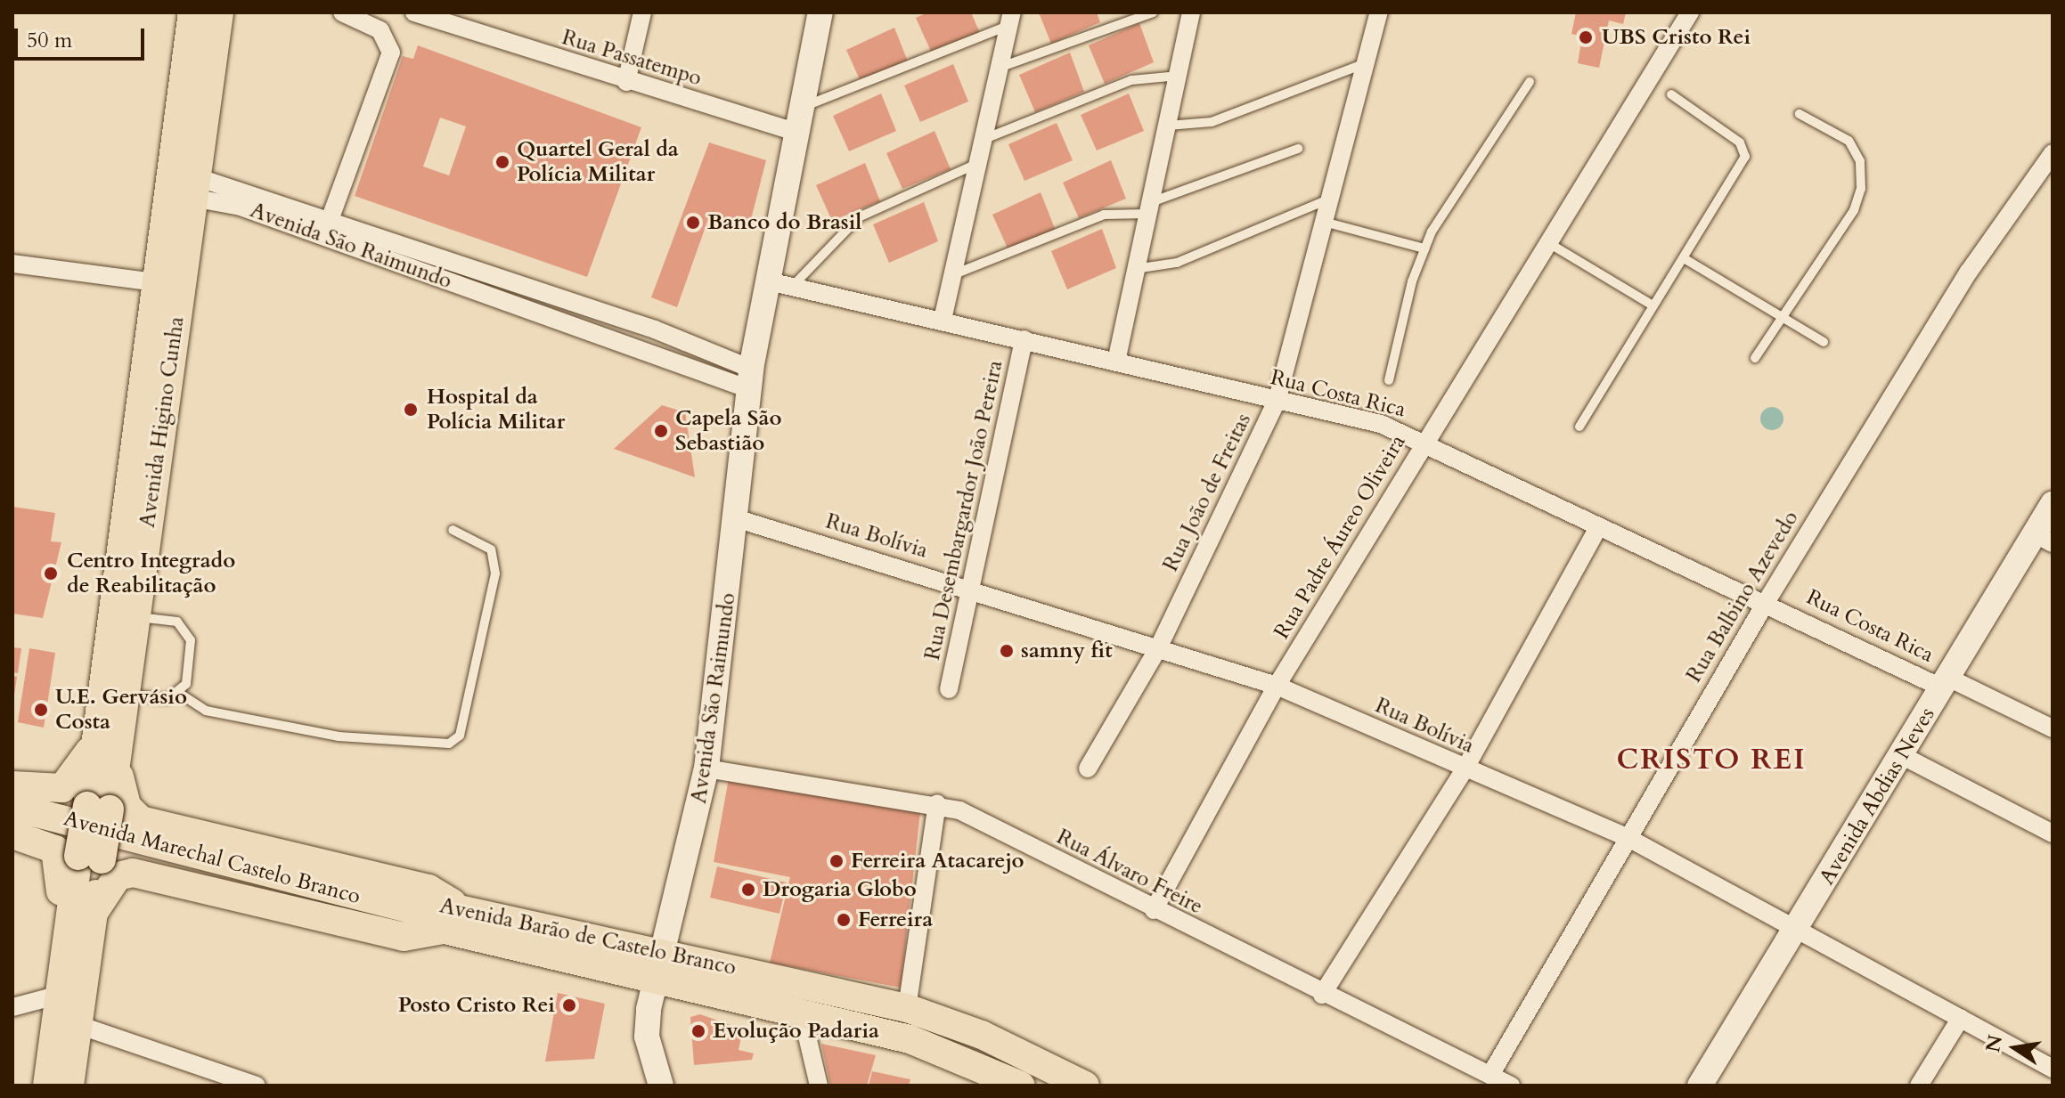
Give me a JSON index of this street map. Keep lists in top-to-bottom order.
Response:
{
  "streets": {
    "main road": ["Avenida Higino Cunha", "Avenida Marechal Castelo Branco", "Avenida Barão de Castelo Branco"],
    "street": [
      "Rua Passatempo",
      "Avenida São Raimundo",
      "Rua Costa Rica",
      "Rua João de Freitas",
      "Rua Desembargardor João Pereira",
      "Rua Bolívia",
      "Rua Padre Áureo Oliveira",
      "Rua Balbino Azevedo",
      "Avenida Abdias Neves",
      "Rua Álvaro Freire"
    ]
  },
  "crossings": [
    ["Rua Passatempo", "Avenida São Raimundo"],
    ["Avenida São Raimundo", "Rua Costa Rica"],
    ["Avenida São Raimundo", "Avenida Higino Cunha"],
    ["Avenida São Raimundo", "Rua Bolívia"],
    ["Avenida São Raimundo", "Rua Álvaro Freire"],
    ["Avenida São Raimundo", "Avenida Barão de Castelo Branco"],
    ["Rua Costa Rica", "Rua João de Freitas"],
    ["Rua Costa Rica", "Rua Desembargardor João Pereira"],
    ["Rua Costa Rica", "Rua Padre Áureo Oliveira"],
    ["Rua Costa Rica", "Rua Balbino Azevedo"],
    ["Rua Costa Rica", "Avenida Abdias Neves"],
    ["Rua João de Freitas", "Rua Bolívia"],
    ["Rua Desembargardor João Pereira", "Rua Bolívia"],
    ["Rua Bolívia", "Rua Padre Áureo Oliveira"],
    ["Rua Bolívia", "Rua Balbino Azevedo"],
    ["Rua Bolívia", "Avenida Abdias Neves"],
    ["Rua Padre Áureo Oliveira", "Rua Álvaro Freire"],
    ["Rua Balbino Azevedo", "Rua Álvaro Freire"],
    ["Avenida Marechal Castelo Branco", "Avenida Barão de Castelo Branco"]
  ],
  "districts": ["CRISTO REI"],
  "places": [
    "UBS Cristo Rei",
    "Quartel Geral da Polícia Militar",
    "Banco do Brasil",
    "Hospital da Polícia Militar",
    "Capela São Sebastião",
    "Centro Integrado de Reabilitação",
    "samny fit",
    "U.E. Gervásio Costa",
    "Ferreira Atacarejo",
    "Drogaria Globo",
    "Ferreira",
    "Posto Cristo Rei",
    "Evolução Padaria"
  ],
  "scale_bar": "50 m",
  "north": "left"
}
